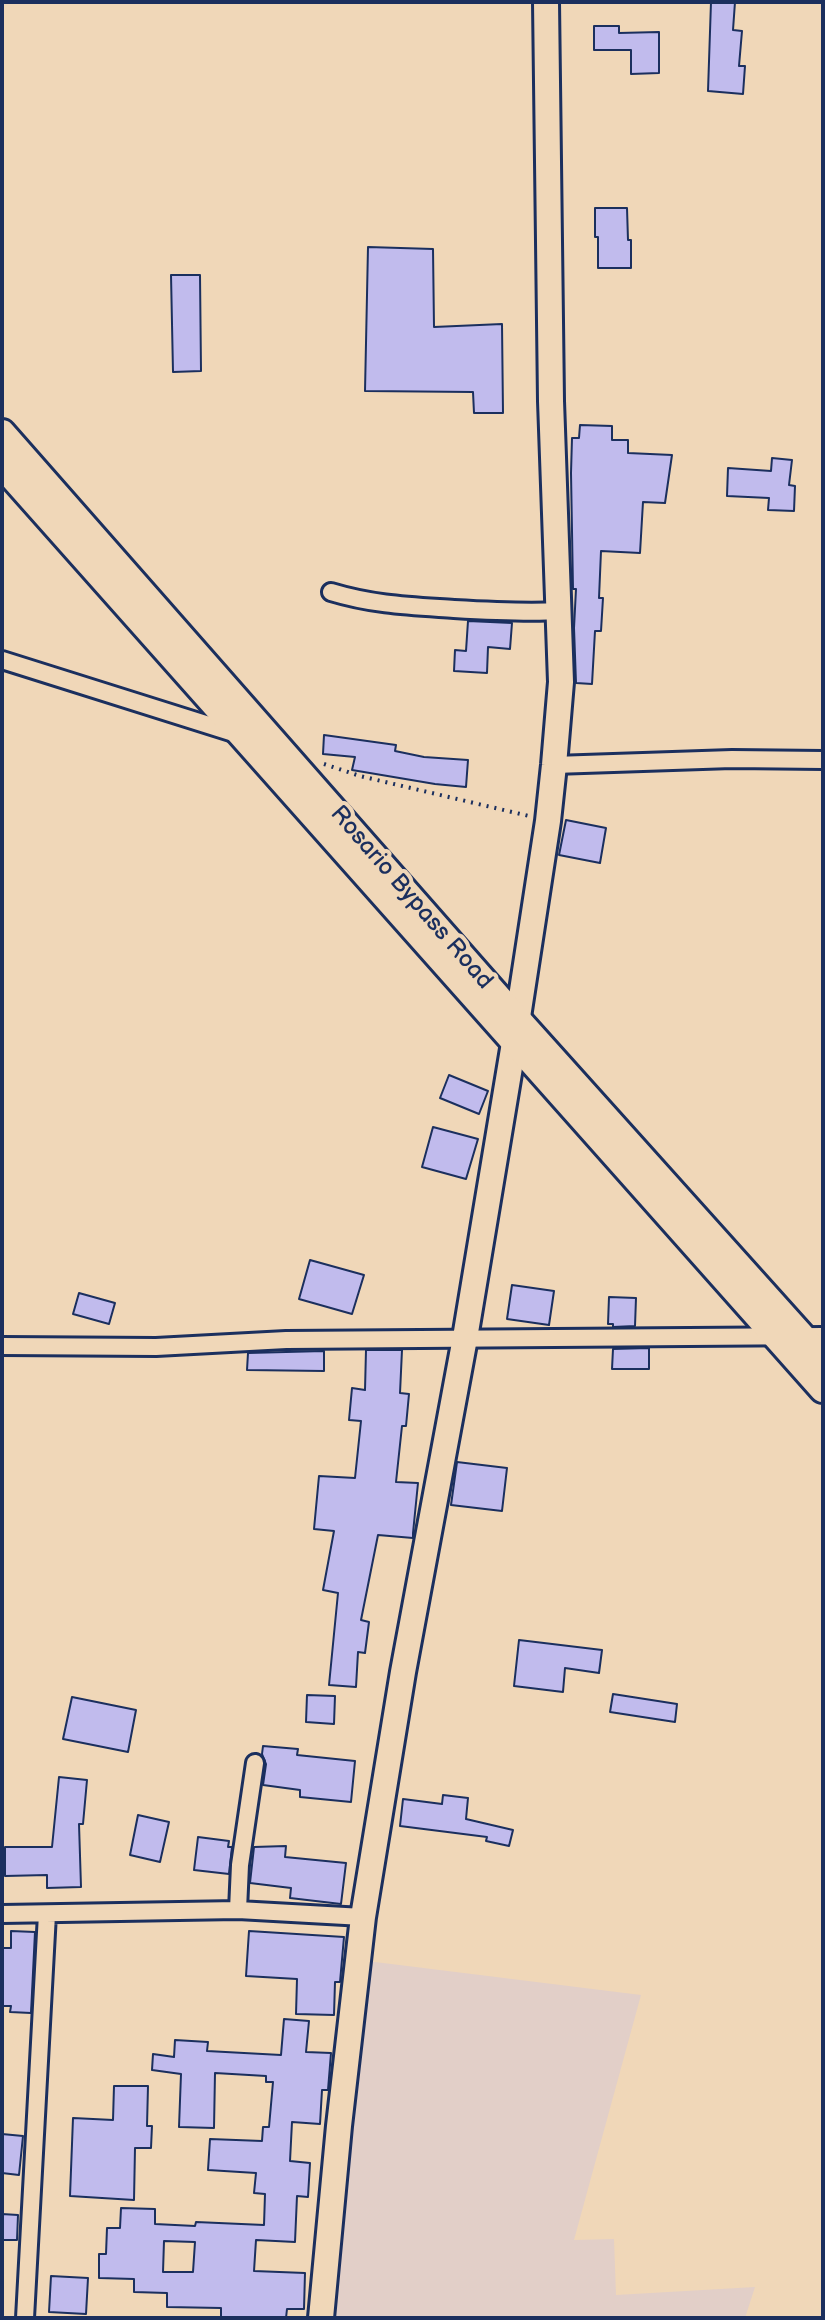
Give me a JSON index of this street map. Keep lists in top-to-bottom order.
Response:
{
  "streets": {
    "main road": ["Rosario Bypass Road"]
  }
}
